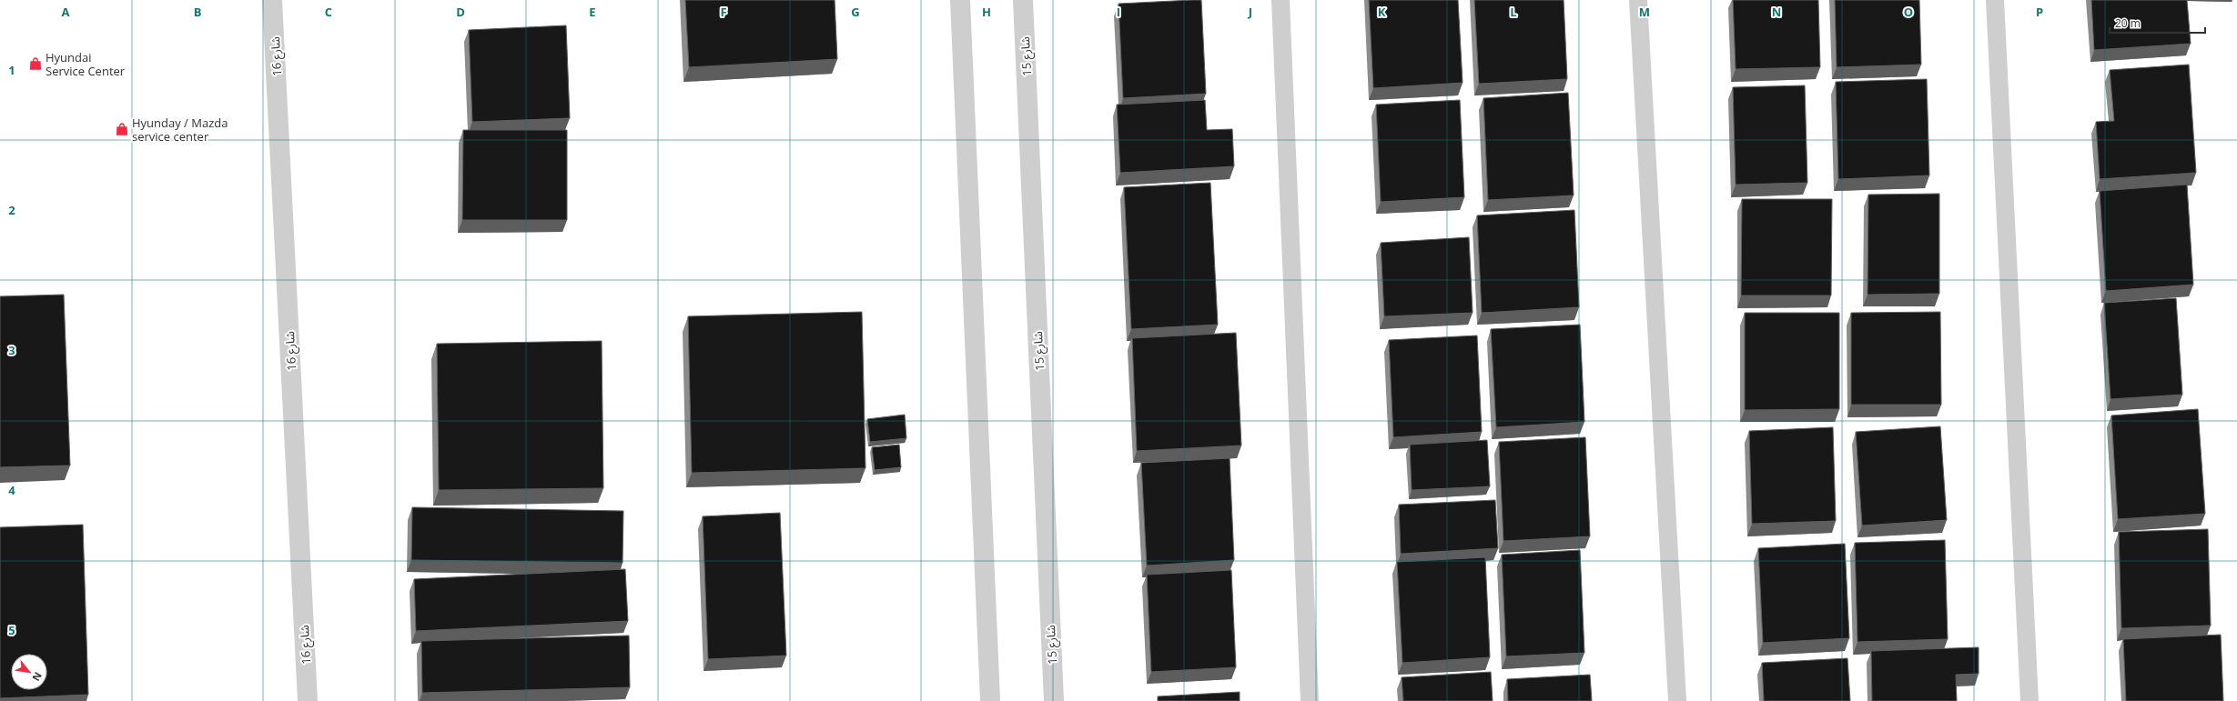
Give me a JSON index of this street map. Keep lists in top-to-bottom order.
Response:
{
  "streets": {
    "street": ["شارع 16", "شارع 15"]
  },
  "places": {
    "shop": ["Hyundai Service Center", "Hyunday / Mazda service center"]
  },
  "scale_bar": "20 m",
  "north": "bottom right",
  "grid": {
    "columns": [
      "A",
      "B",
      "C",
      "D",
      "E",
      "F",
      "G",
      "H",
      "I",
      "J",
      "K",
      "L",
      "M",
      "N",
      "O",
      "P"
    ],
    "rows": [
      "1",
      "2",
      "3",
      "4",
      "5"
    ]
  }
}
